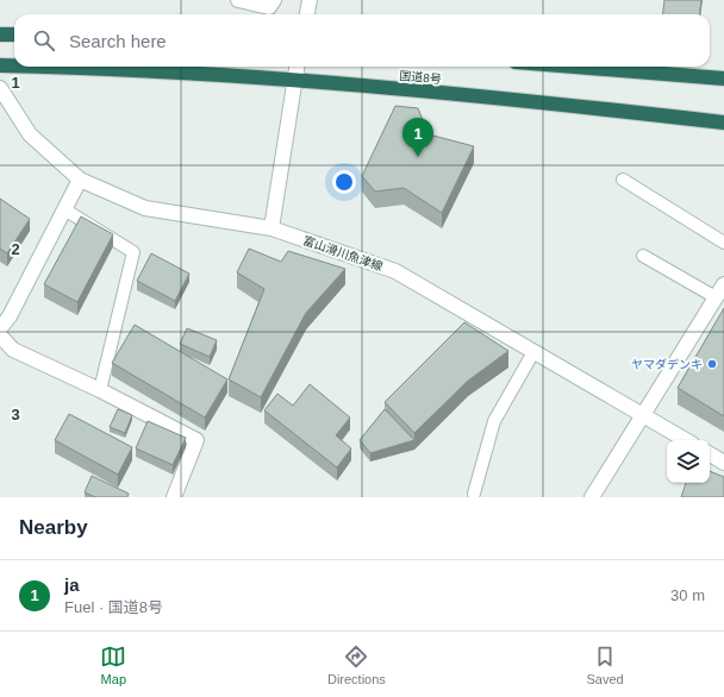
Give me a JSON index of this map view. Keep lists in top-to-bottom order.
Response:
{
  "streets": {
    "highway": ["国道8号"],
    "street": ["富山滑川魚津線"]
  },
  "places": ["ヤマダデンキ"],
  "page": {
    "search": "Search here",
    "pins": "1",
    "heading": "Nearby",
    "list": [
      {
        "mark": "1",
        "name": "ja",
        "note": "Fuel · 国道8号",
        "value": "30 m"
      }
    ],
    "nav": ["Map", "Directions", "Saved"]
  },
  "grid": {
    "rows": ["1", "2", "3"]
  }
}
